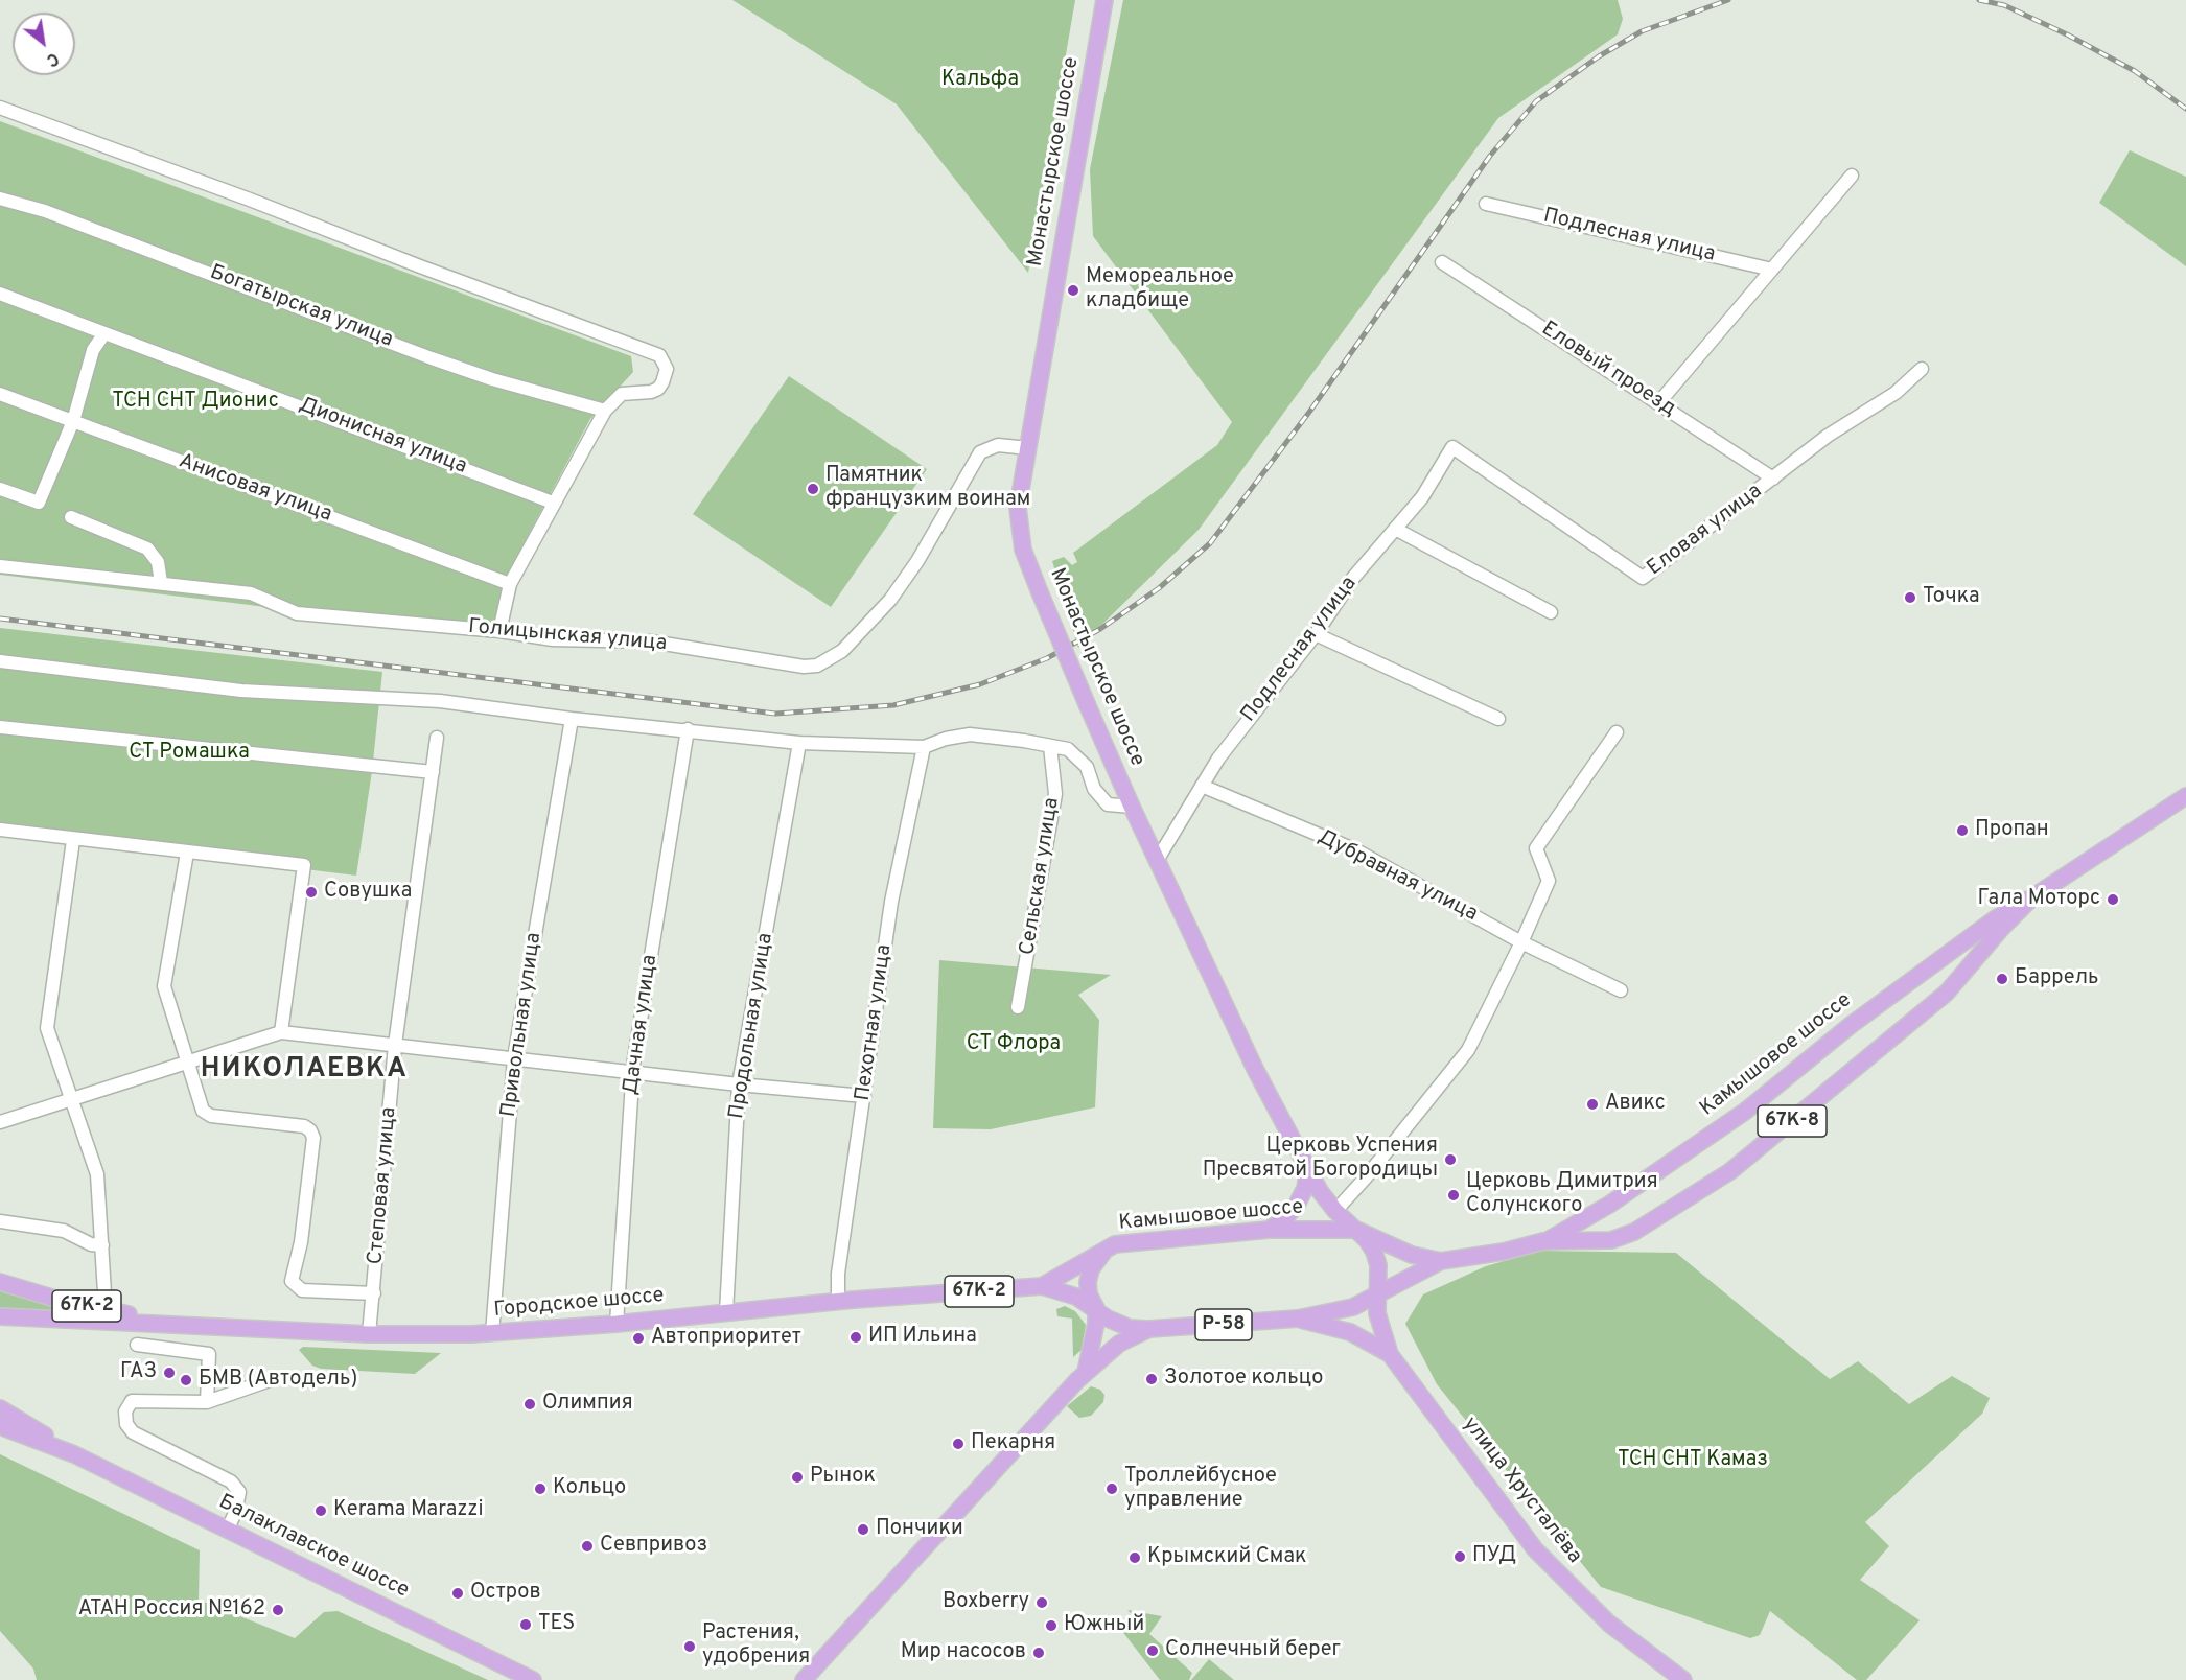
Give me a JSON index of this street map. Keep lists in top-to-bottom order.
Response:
{
  "streets": {
    "main road": [
      "Монастырское шоссе",
      "Камышовое шоссе",
      "67К-8",
      "67К-2",
      "Городское шоссе",
      "Р-58",
      "улица Хрусталёва",
      "Балаклавское шоссе"
    ],
    "street": [
      "Подлесная улица",
      "Богатырская улица",
      "Еловый проезд",
      "Дионисная улица",
      "Анисовая улица",
      "Еловая улица",
      "Голицынская улица",
      "Сельская улица",
      "Дубравная улица",
      "Пехотная улица",
      "Привольная улица",
      "Дачная улица",
      "Продольная улица",
      "Степовая улица"
    ]
  },
  "crossings": [
    ["Монастырское шоссе", "Подлесная улица"],
    ["Монастырское шоссе", "Голицынская улица"],
    ["Монастырское шоссе", "Камышовое шоссе"],
    ["Монастырское шоссе", "67К-8"],
    ["Монастырское шоссе", "улица Хрусталёва"],
    ["Подлесная улица", "Еловая улица"],
    ["Подлесная улица", "Дубравная улица"],
    ["Еловый проезд", "Еловая улица"],
    ["Пехотная улица", "Городское шоссе"],
    ["Привольная улица", "Городское шоссе"],
    ["Дачная улица", "Городское шоссе"],
    ["Продольная улица", "Городское шоссе"],
    ["Камышовое шоссе", "67К-8"],
    ["Камышовое шоссе", "Городское шоссе"],
    ["Камышовое шоссе", "улица Хрусталёва"],
    ["Степовая улица", "Городское шоссе"],
    ["67К-2", "Городское шоссе"]
  ],
  "districts": ["НИКОЛАЕВКА"],
  "parks": [
    "Кальфа",
    "ТСН СНТ Дионис",
    "СТ Ромашка",
    "СТ Флора",
    "ТСН СНТ Камаз"
  ],
  "places": [
    "Мемореальное кладбище",
    "Памятник французким воинам",
    "Точка",
    "Пропан",
    "Совушка",
    "Гала Моторс",
    "Баррель",
    "Авикс",
    "Церковь Успения Пресвятой Богородицы",
    "Церковь Димитрия Солунского",
    "ИП Ильина",
    "Автоприоритет",
    "ГАЗ",
    "Золотое кольцо",
    "БМВ (Автодель)",
    "Олимпия",
    "Пекарня",
    "Рынок",
    "Кольцо",
    "Троллейбусное управление",
    "Kerama Marazzi",
    "Пончики",
    "Севпривоз",
    "ПУД",
    "Крымский Смак",
    "Остров",
    "Boxberry",
    "АТАН Россия №162",
    "TES",
    "Южный",
    "Растения, удобрения",
    "Солнечный берег",
    "Мир насосов"
  ],
  "north": "bottom right"
}
